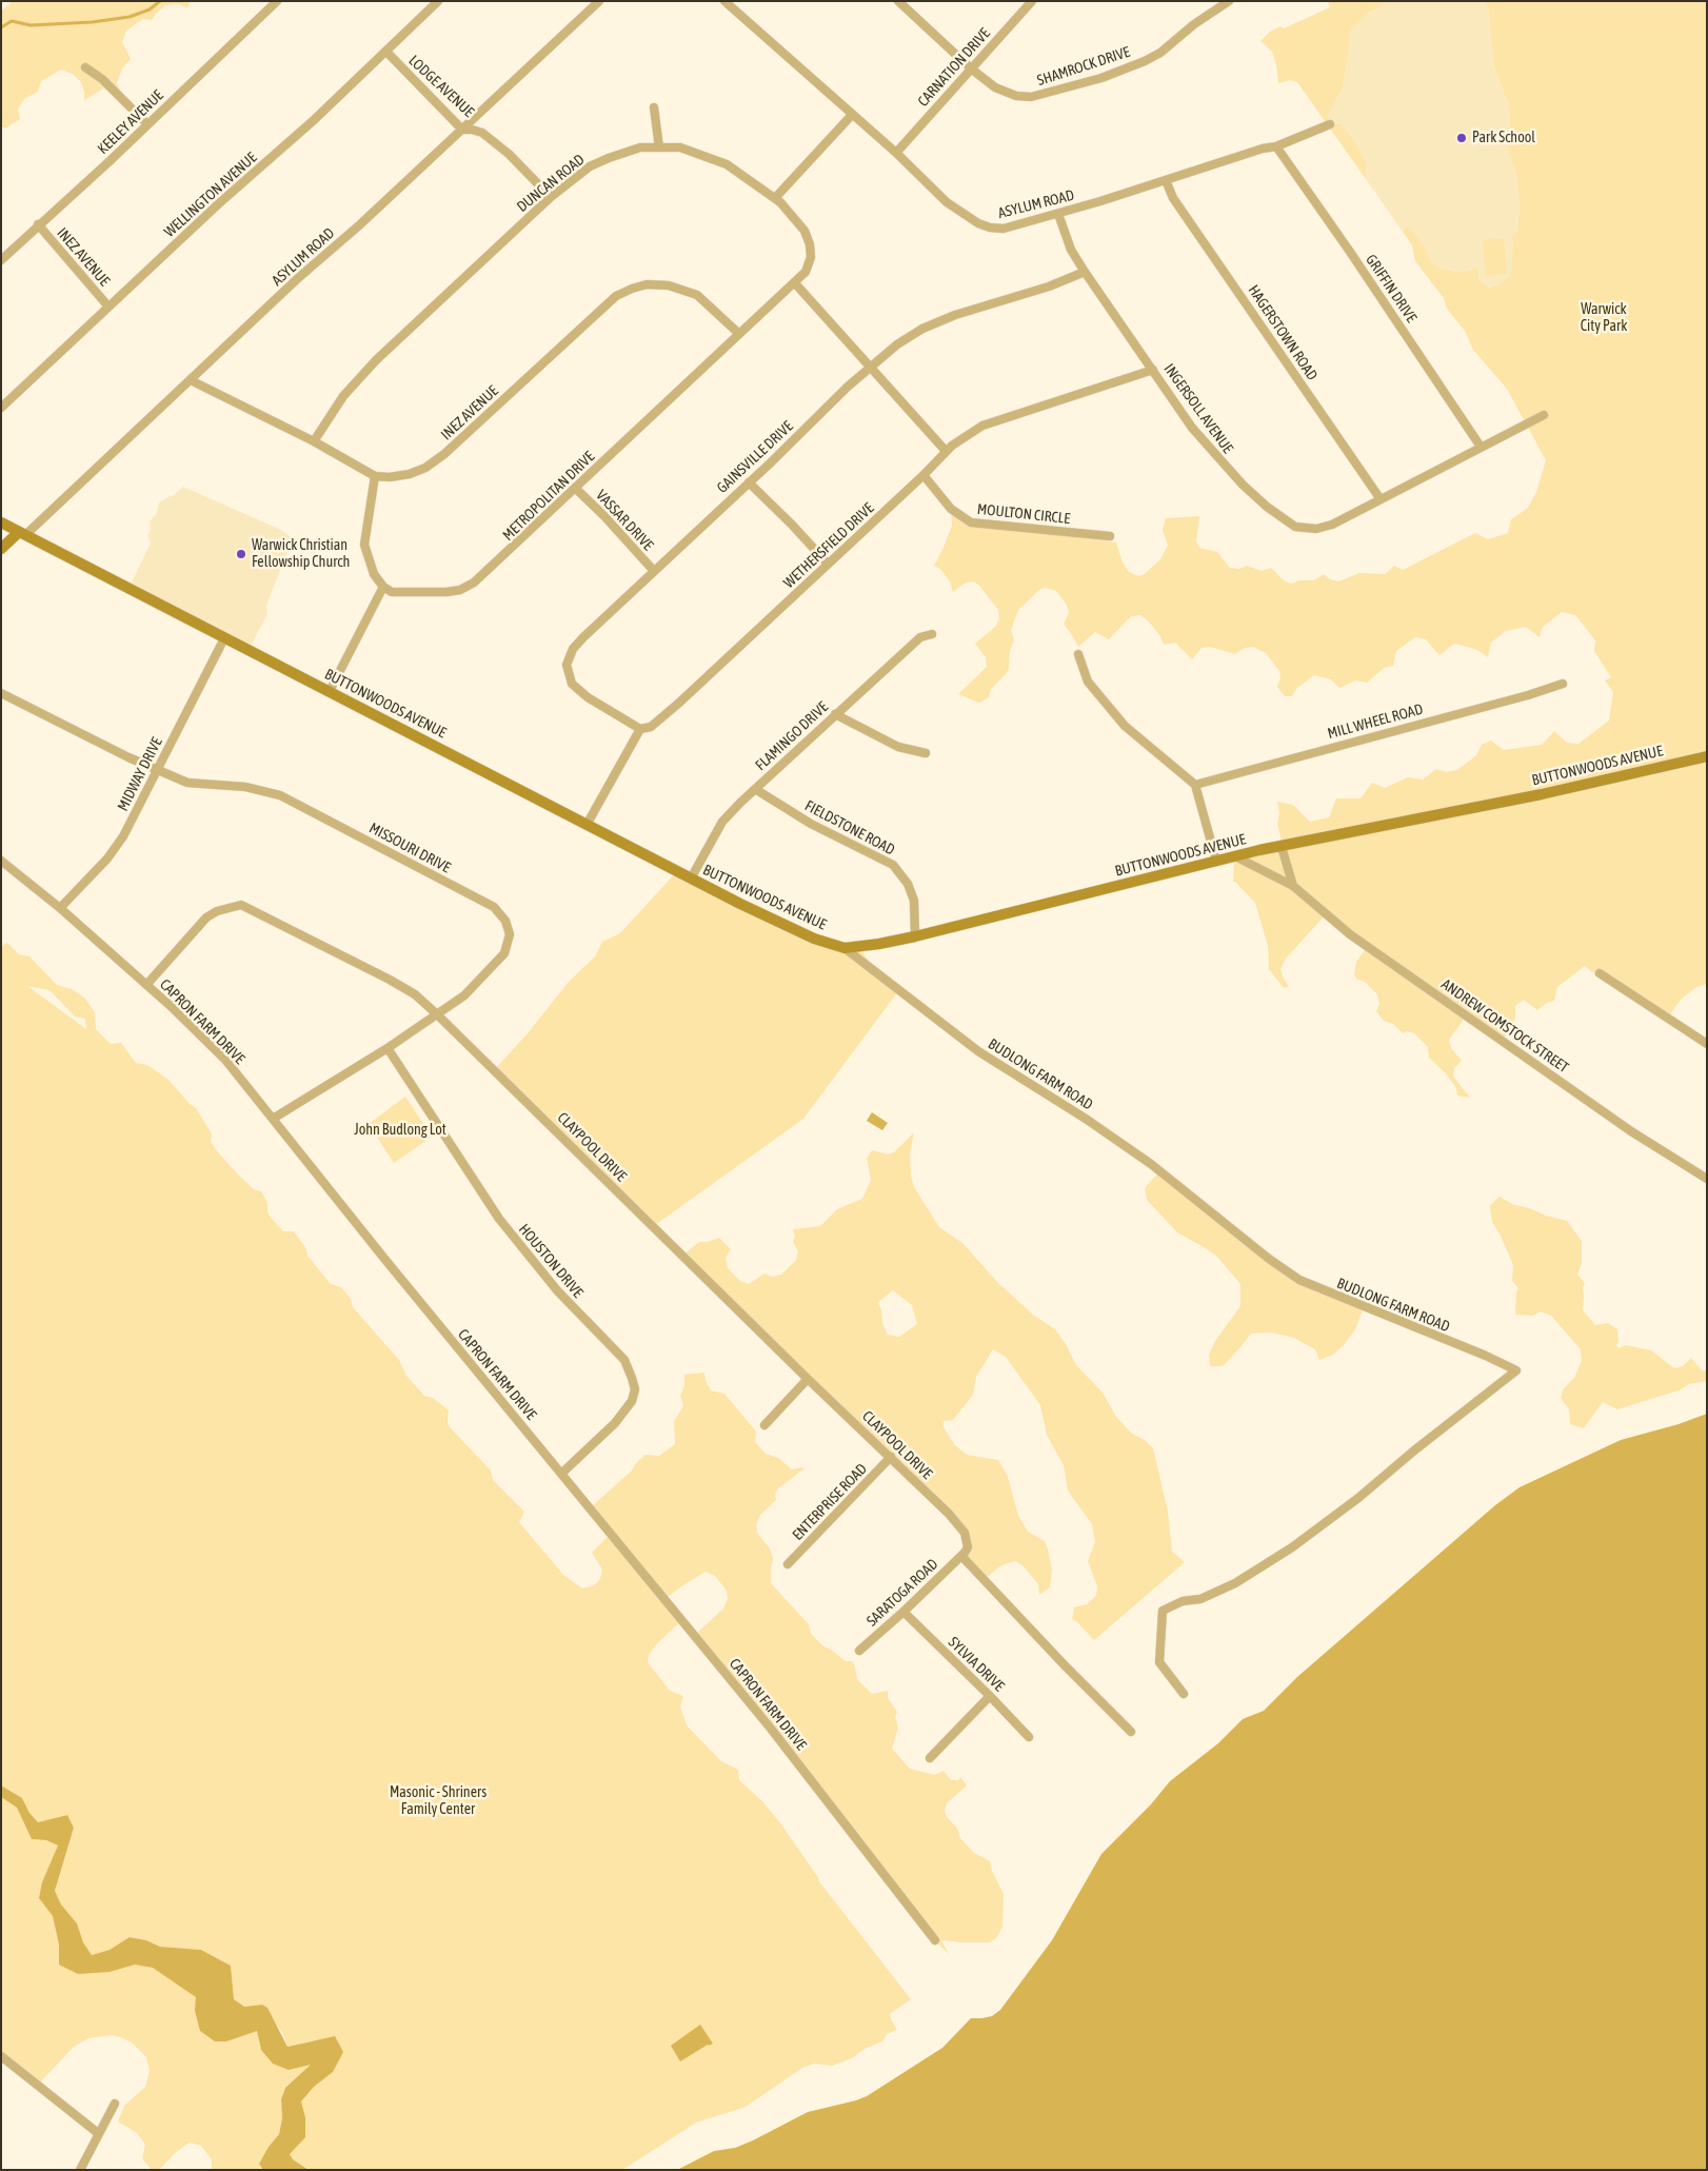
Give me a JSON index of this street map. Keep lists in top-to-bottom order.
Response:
{
  "streets": {
    "street": [
      "SHAMROCK DRIVE",
      "CARNATION DRIVE",
      "LODGE AVENUE",
      "KEELEY AVENUE",
      "DUNCAN ROAD",
      "WELLINGTON AVENUE",
      "ASYLUM ROAD",
      "INEZ AVENUE",
      "GRIFFIN DRIVE",
      "HAGERSTOWN ROAD",
      "INGERSOLL AVENUE",
      "GAINSVILLE DRIVE",
      "METROPOLITAN DRIVE",
      "MOULTON CIRCLE",
      "VASSAR DRIVE",
      "WETHERSFIELD DRIVE",
      "BUTTONWOODS AVENUE",
      "MILL WHEEL ROAD",
      "FLAMINGO DRIVE",
      "MIDWAY DRIVE",
      "FIELDSTONE ROAD",
      "MISSOURI DRIVE",
      "CAPRON FARM DRIVE",
      "ANDREW COMSTOCK STREET",
      "BUDLONG FARM ROAD",
      "CLAYPOOL DRIVE",
      "HOUSTON DRIVE",
      "ENTERPRISE ROAD",
      "SARATOGA ROAD",
      "SYLVIA DRIVE"
    ]
  },
  "crossings": [
    ["SHAMROCK DRIVE", "CARNATION DRIVE"],
    ["CARNATION DRIVE", "ASYLUM ROAD"],
    ["LODGE AVENUE", "DUNCAN ROAD"],
    ["LODGE AVENUE", "WELLINGTON AVENUE"],
    ["LODGE AVENUE", "ASYLUM ROAD"],
    ["KEELEY AVENUE", "INEZ AVENUE"],
    ["DUNCAN ROAD", "METROPOLITAN DRIVE"],
    ["WELLINGTON AVENUE", "INEZ AVENUE"],
    ["ASYLUM ROAD", "GRIFFIN DRIVE"],
    ["ASYLUM ROAD", "HAGERSTOWN ROAD"],
    ["ASYLUM ROAD", "INGERSOLL AVENUE"],
    ["ASYLUM ROAD", "BUTTONWOODS AVENUE"],
    ["INEZ AVENUE", "METROPOLITAN DRIVE"],
    ["GRIFFIN DRIVE", "INGERSOLL AVENUE"],
    ["HAGERSTOWN ROAD", "INGERSOLL AVENUE"],
    ["INGERSOLL AVENUE", "GAINSVILLE DRIVE"],
    ["INGERSOLL AVENUE", "WETHERSFIELD DRIVE"],
    ["GAINSVILLE DRIVE", "VASSAR DRIVE"],
    ["GAINSVILLE DRIVE", "WETHERSFIELD DRIVE"],
    ["METROPOLITAN DRIVE", "VASSAR DRIVE"],
    ["MOULTON CIRCLE", "WETHERSFIELD DRIVE"],
    ["BUTTONWOODS AVENUE", "FLAMINGO DRIVE"],
    ["BUTTONWOODS AVENUE", "MIDWAY DRIVE"],
    ["BUTTONWOODS AVENUE", "FIELDSTONE ROAD"],
    ["BUTTONWOODS AVENUE", "ANDREW COMSTOCK STREET"],
    ["BUTTONWOODS AVENUE", "BUDLONG FARM ROAD"],
    ["FLAMINGO DRIVE", "FIELDSTONE ROAD"],
    ["MIDWAY DRIVE", "MISSOURI DRIVE"],
    ["MIDWAY DRIVE", "CAPRON FARM DRIVE"],
    ["MISSOURI DRIVE", "CAPRON FARM DRIVE"],
    ["MISSOURI DRIVE", "CLAYPOOL DRIVE"],
    ["MISSOURI DRIVE", "HOUSTON DRIVE"],
    ["CAPRON FARM DRIVE", "CLAYPOOL DRIVE"],
    ["CAPRON FARM DRIVE", "HOUSTON DRIVE"],
    ["CLAYPOOL DRIVE", "ENTERPRISE ROAD"],
    ["CLAYPOOL DRIVE", "SARATOGA ROAD"],
    ["SARATOGA ROAD", "SYLVIA DRIVE"]
  ],
  "parks": ["Warwick City Park", "John Budlong Lot", "Masonic - Shriners Family Center"],
  "places": ["Park School", "Warwick Christian Fellowship Church"]
}
